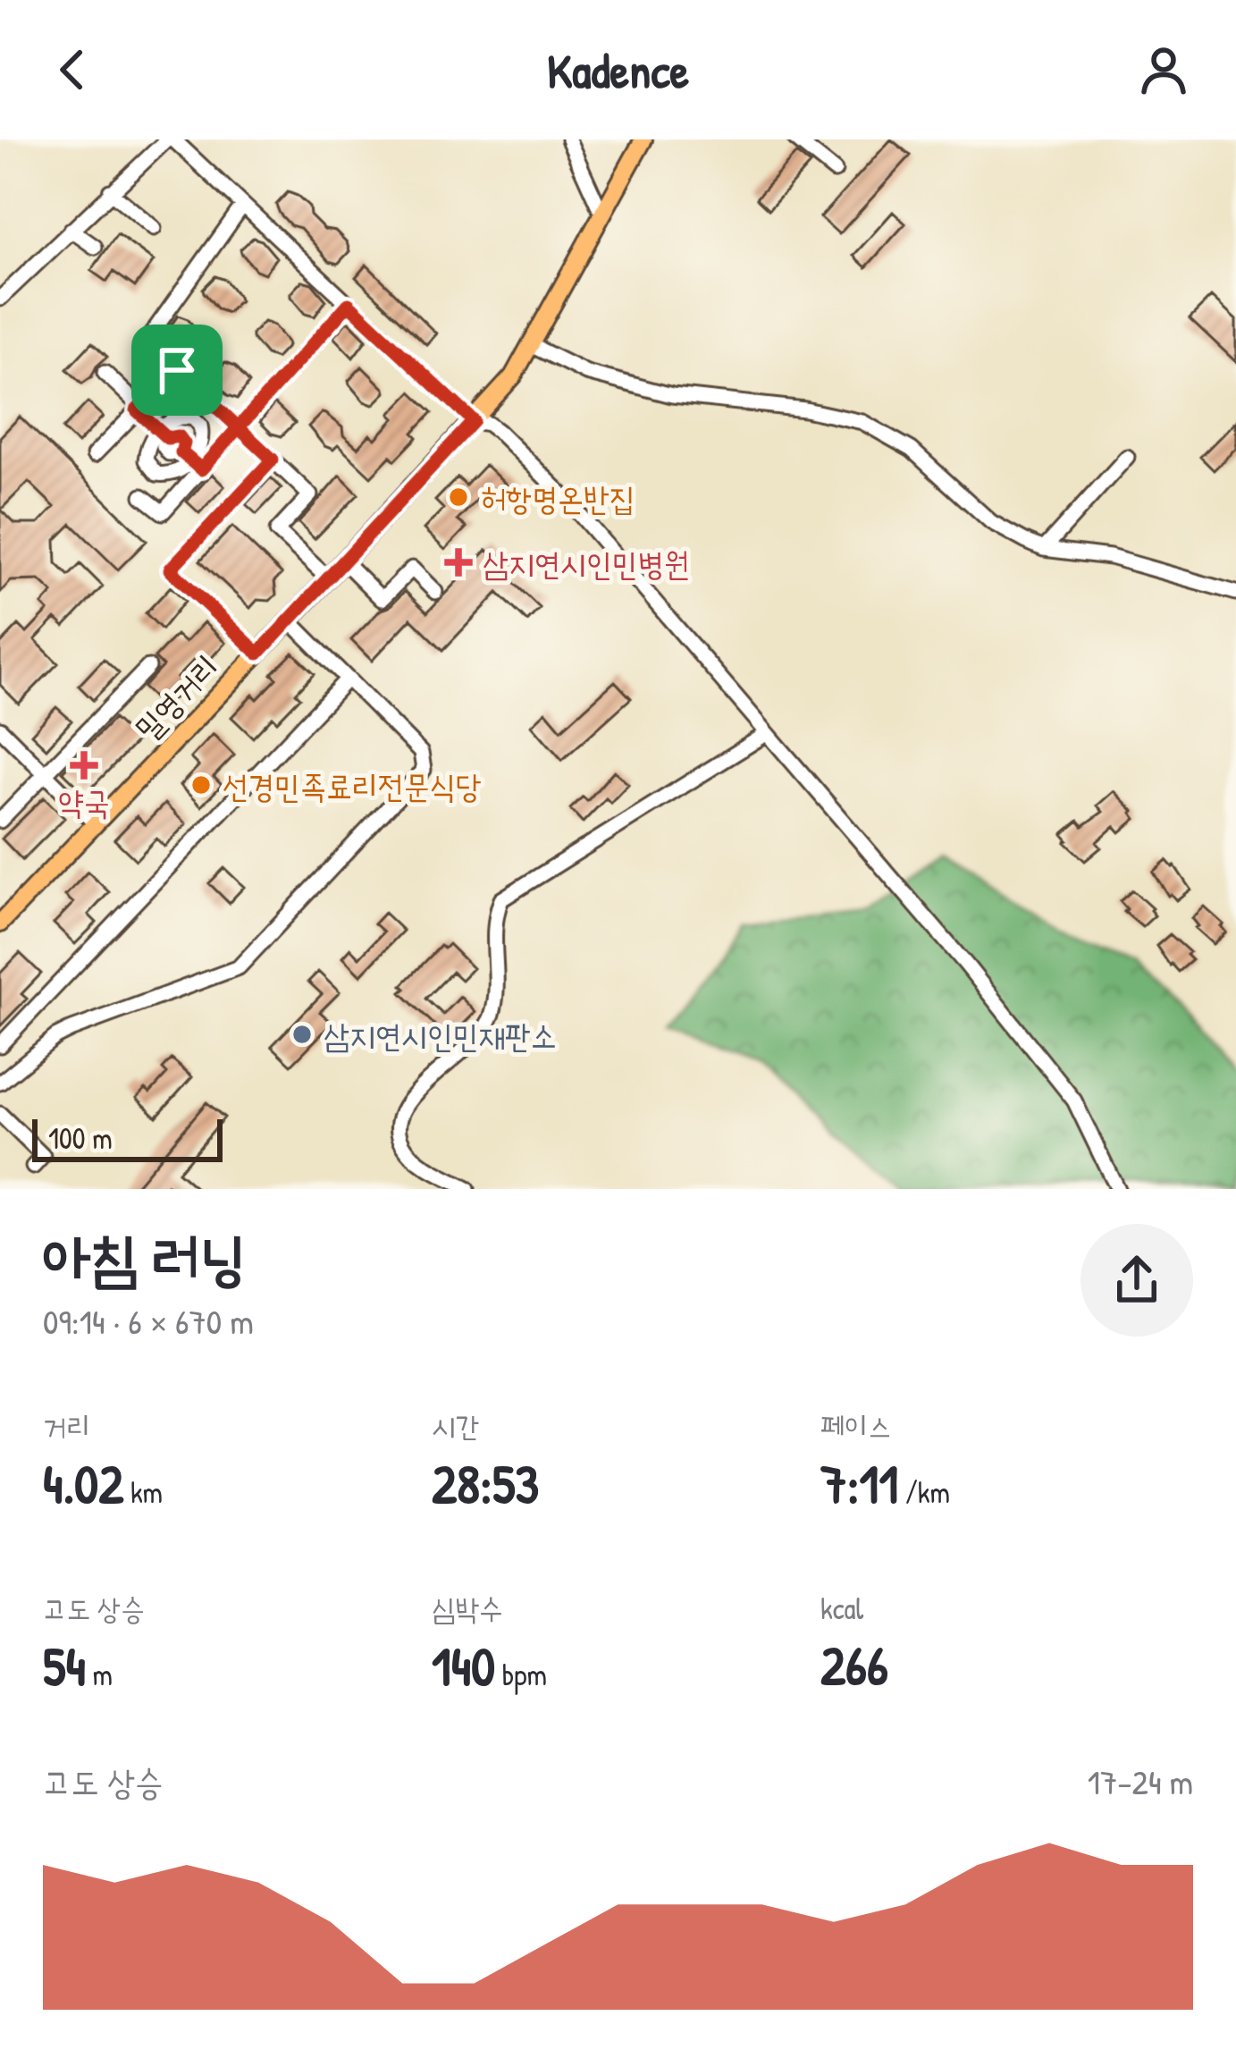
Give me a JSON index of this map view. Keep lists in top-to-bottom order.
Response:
{
  "streets": {
    "main road": ["밀영거리"]
  },
  "places": {
    "other": ["허항명온반집", "선경민족료리전문식당", "삼지연시인민재판소"],
    "health": ["삼지연시인민병원", "약국"]
  },
  "scale_bar": "100 m",
  "page": {
    "header": "Kadence",
    "scale": "100 m",
    "heading": ["아침 러닝", "09:14 · 6 × 670 m"],
    "stats": [
      ["거리", "4.02 km"],
      ["시간", "28:53"],
      ["페이스", "7:11 /km"],
      ["고도 상승", "54 m"],
      ["심박수", "140 bpm"],
      ["kcal", "266"]
    ],
    "chart": ["고도 상승", "17–24 m"]
  }
}
